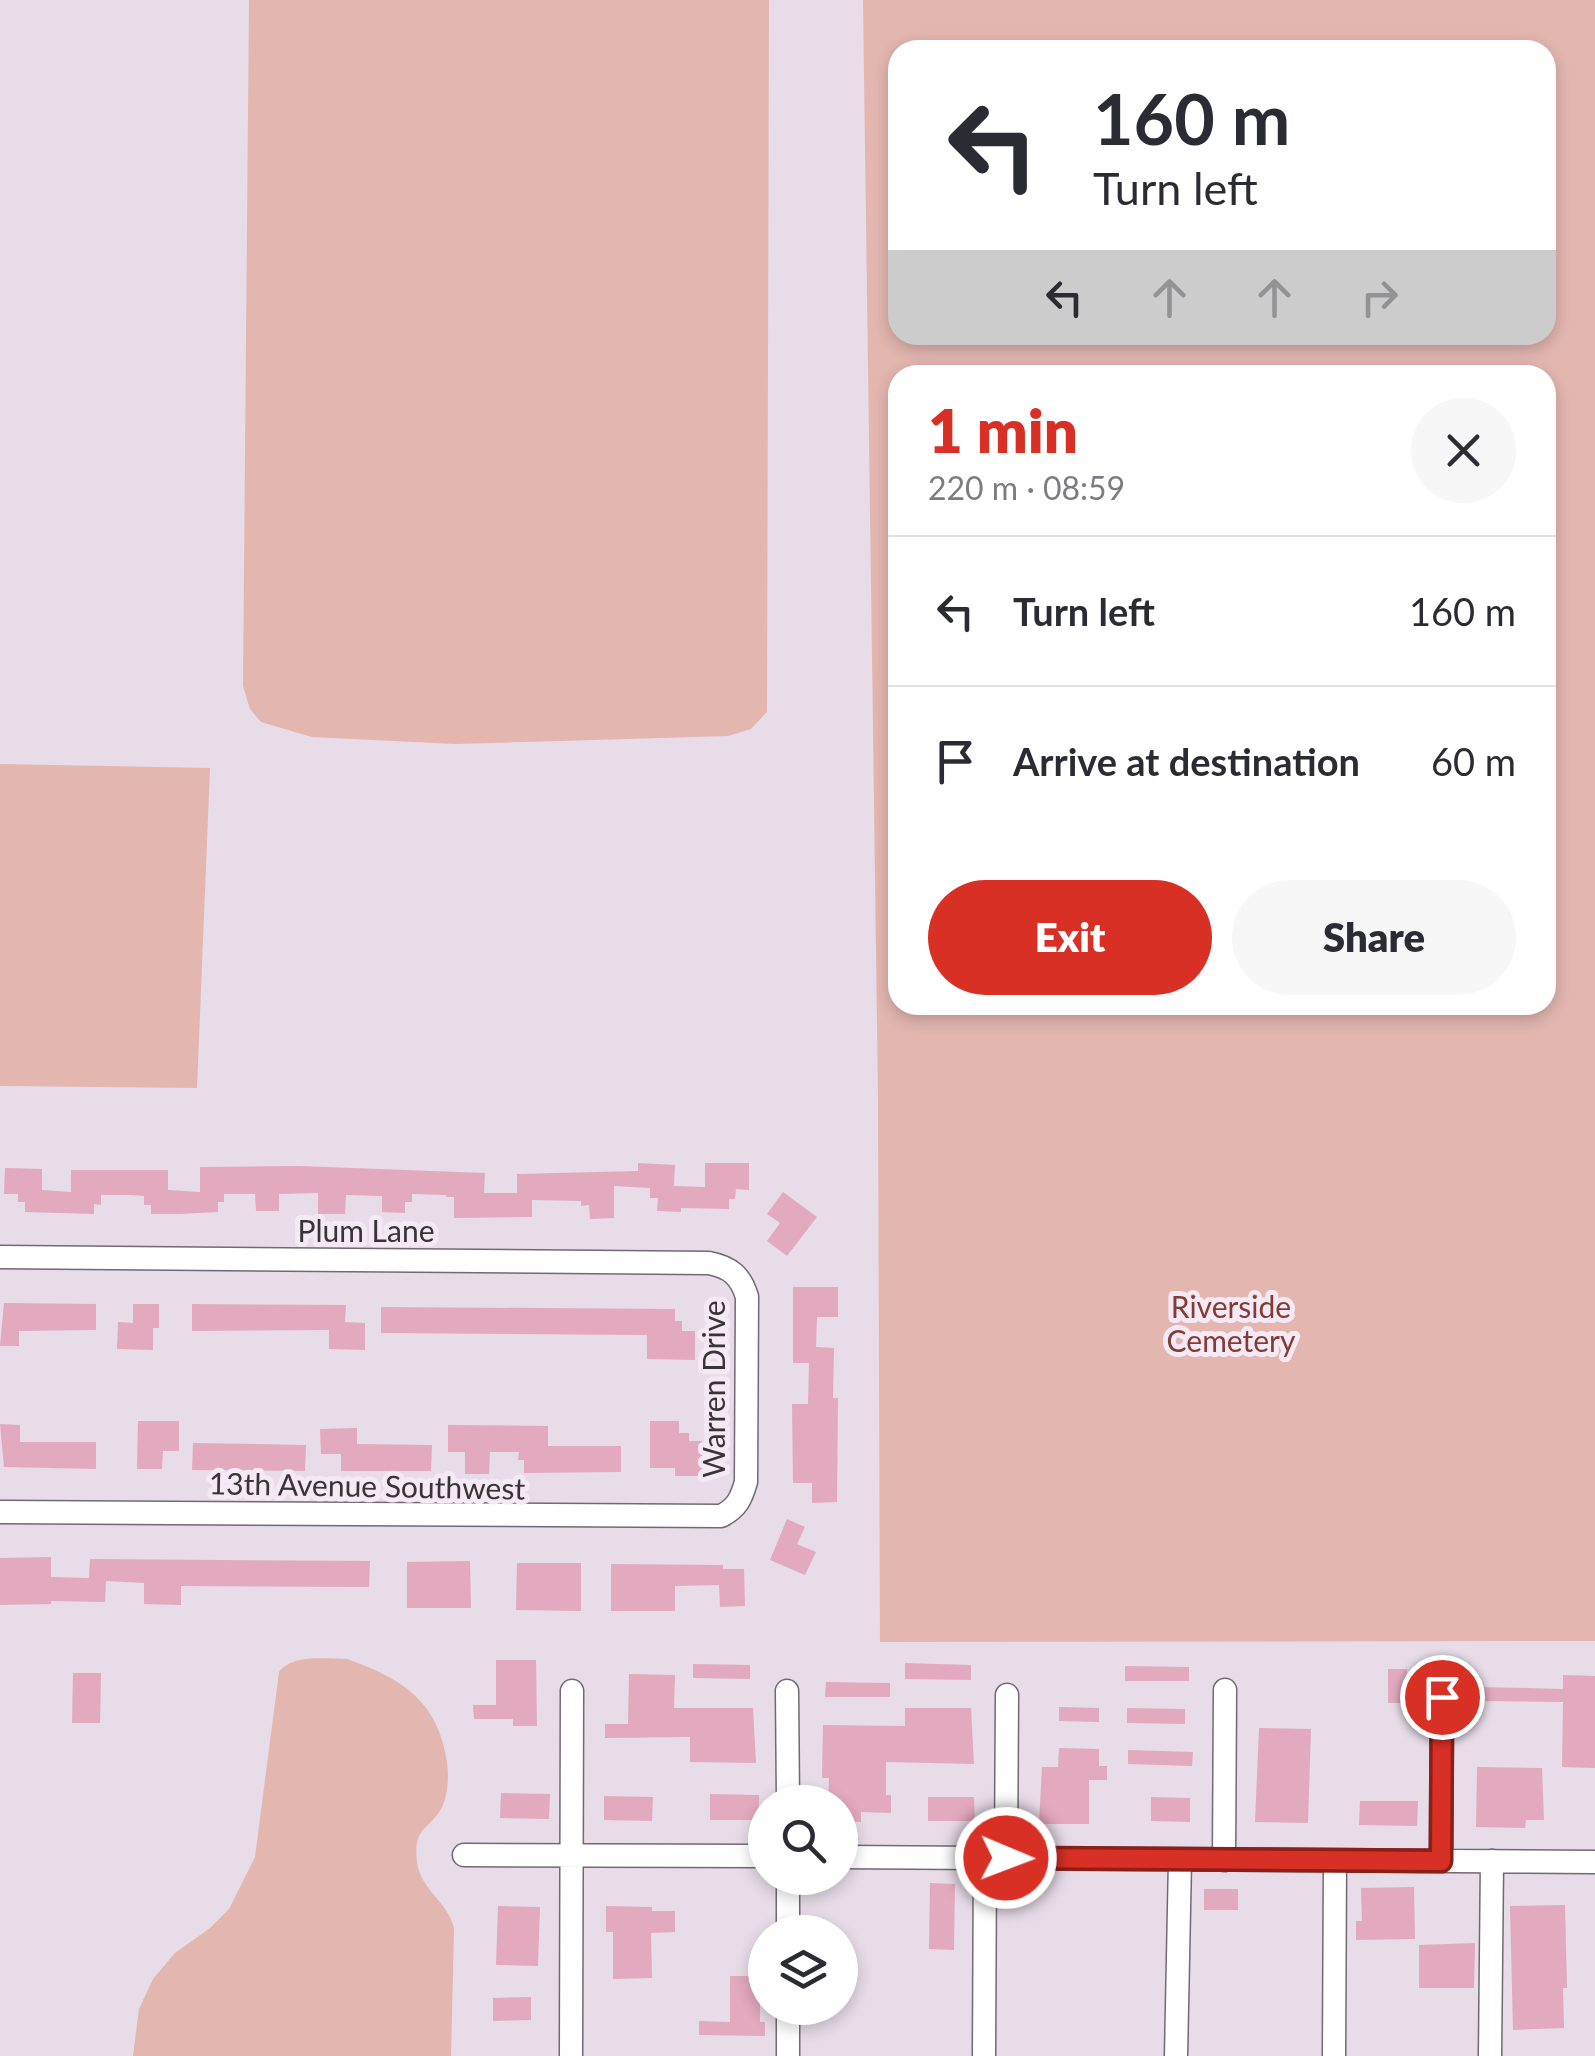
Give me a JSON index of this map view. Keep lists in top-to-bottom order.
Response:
{
  "streets": {
    "street": ["Plum Lane", "Warren Drive", "13th Avenue Southwest"]
  },
  "crossings": [
    ["Plum Lane", "Warren Drive"],
    ["Warren Drive", "13th Avenue Southwest"]
  ],
  "parks": ["Riverside Cemetery"],
  "page": {
    "turn": ["160 m", "Turn left"],
    "heading": ["1 min", "220 m · 08:59"],
    "list": [
      {
        "name": "Turn left",
        "value": "160 m"
      },
      {
        "name": "Arrive at destination",
        "value": "60 m"
      }
    ],
    "buttons": ["Exit", "Share"]
  }
}
